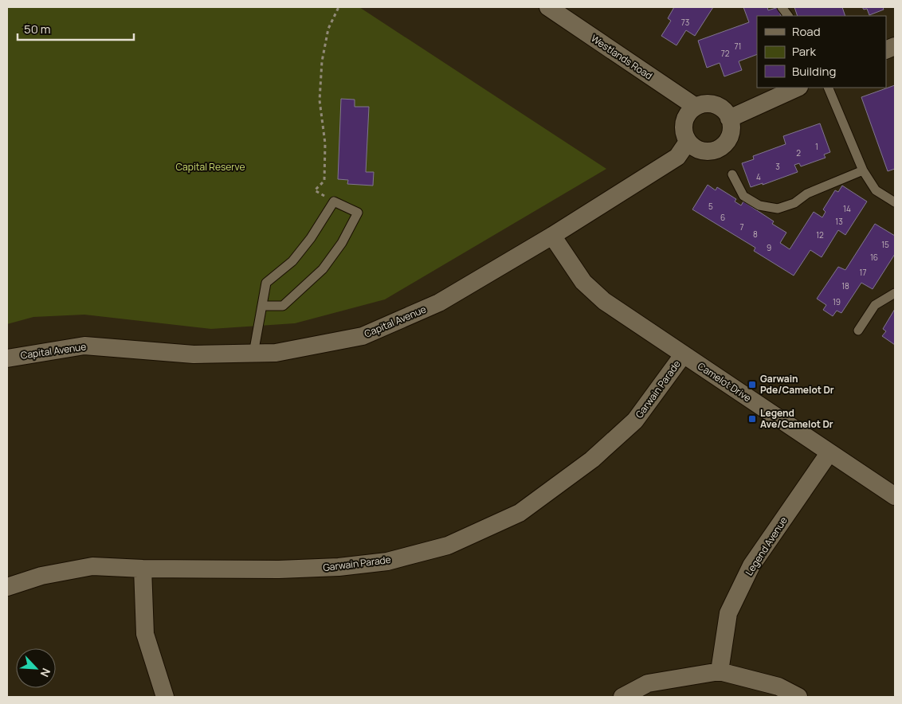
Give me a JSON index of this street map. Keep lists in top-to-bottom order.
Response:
{
  "streets": {
    "street": [
      "Westlands Road",
      "Capital Avenue",
      "Camelot Drive",
      "Garwain Parade",
      "Legend Avenue"
    ]
  },
  "crossings": [
    ["Westlands Road", "Capital Avenue"],
    ["Capital Avenue", "Camelot Drive"],
    ["Camelot Drive", "Garwain Parade"],
    ["Camelot Drive", "Legend Avenue"]
  ],
  "parks": ["Capital Reserve"],
  "places": {
    "transit": ["Garwain Pde/Camelot Dr", "Legend Ave/Camelot Dr"]
  },
  "house_numbers": [
    "73",
    "71",
    "72",
    "1",
    "2",
    "3",
    "4",
    "5",
    "14",
    "6",
    "13",
    "7",
    "8",
    "12",
    "15",
    "9",
    "16",
    "17",
    "18",
    "19"
  ],
  "legend": ["Road", "Park", "Building"],
  "scale_bar": "50 m",
  "north": "bottom right"
}
